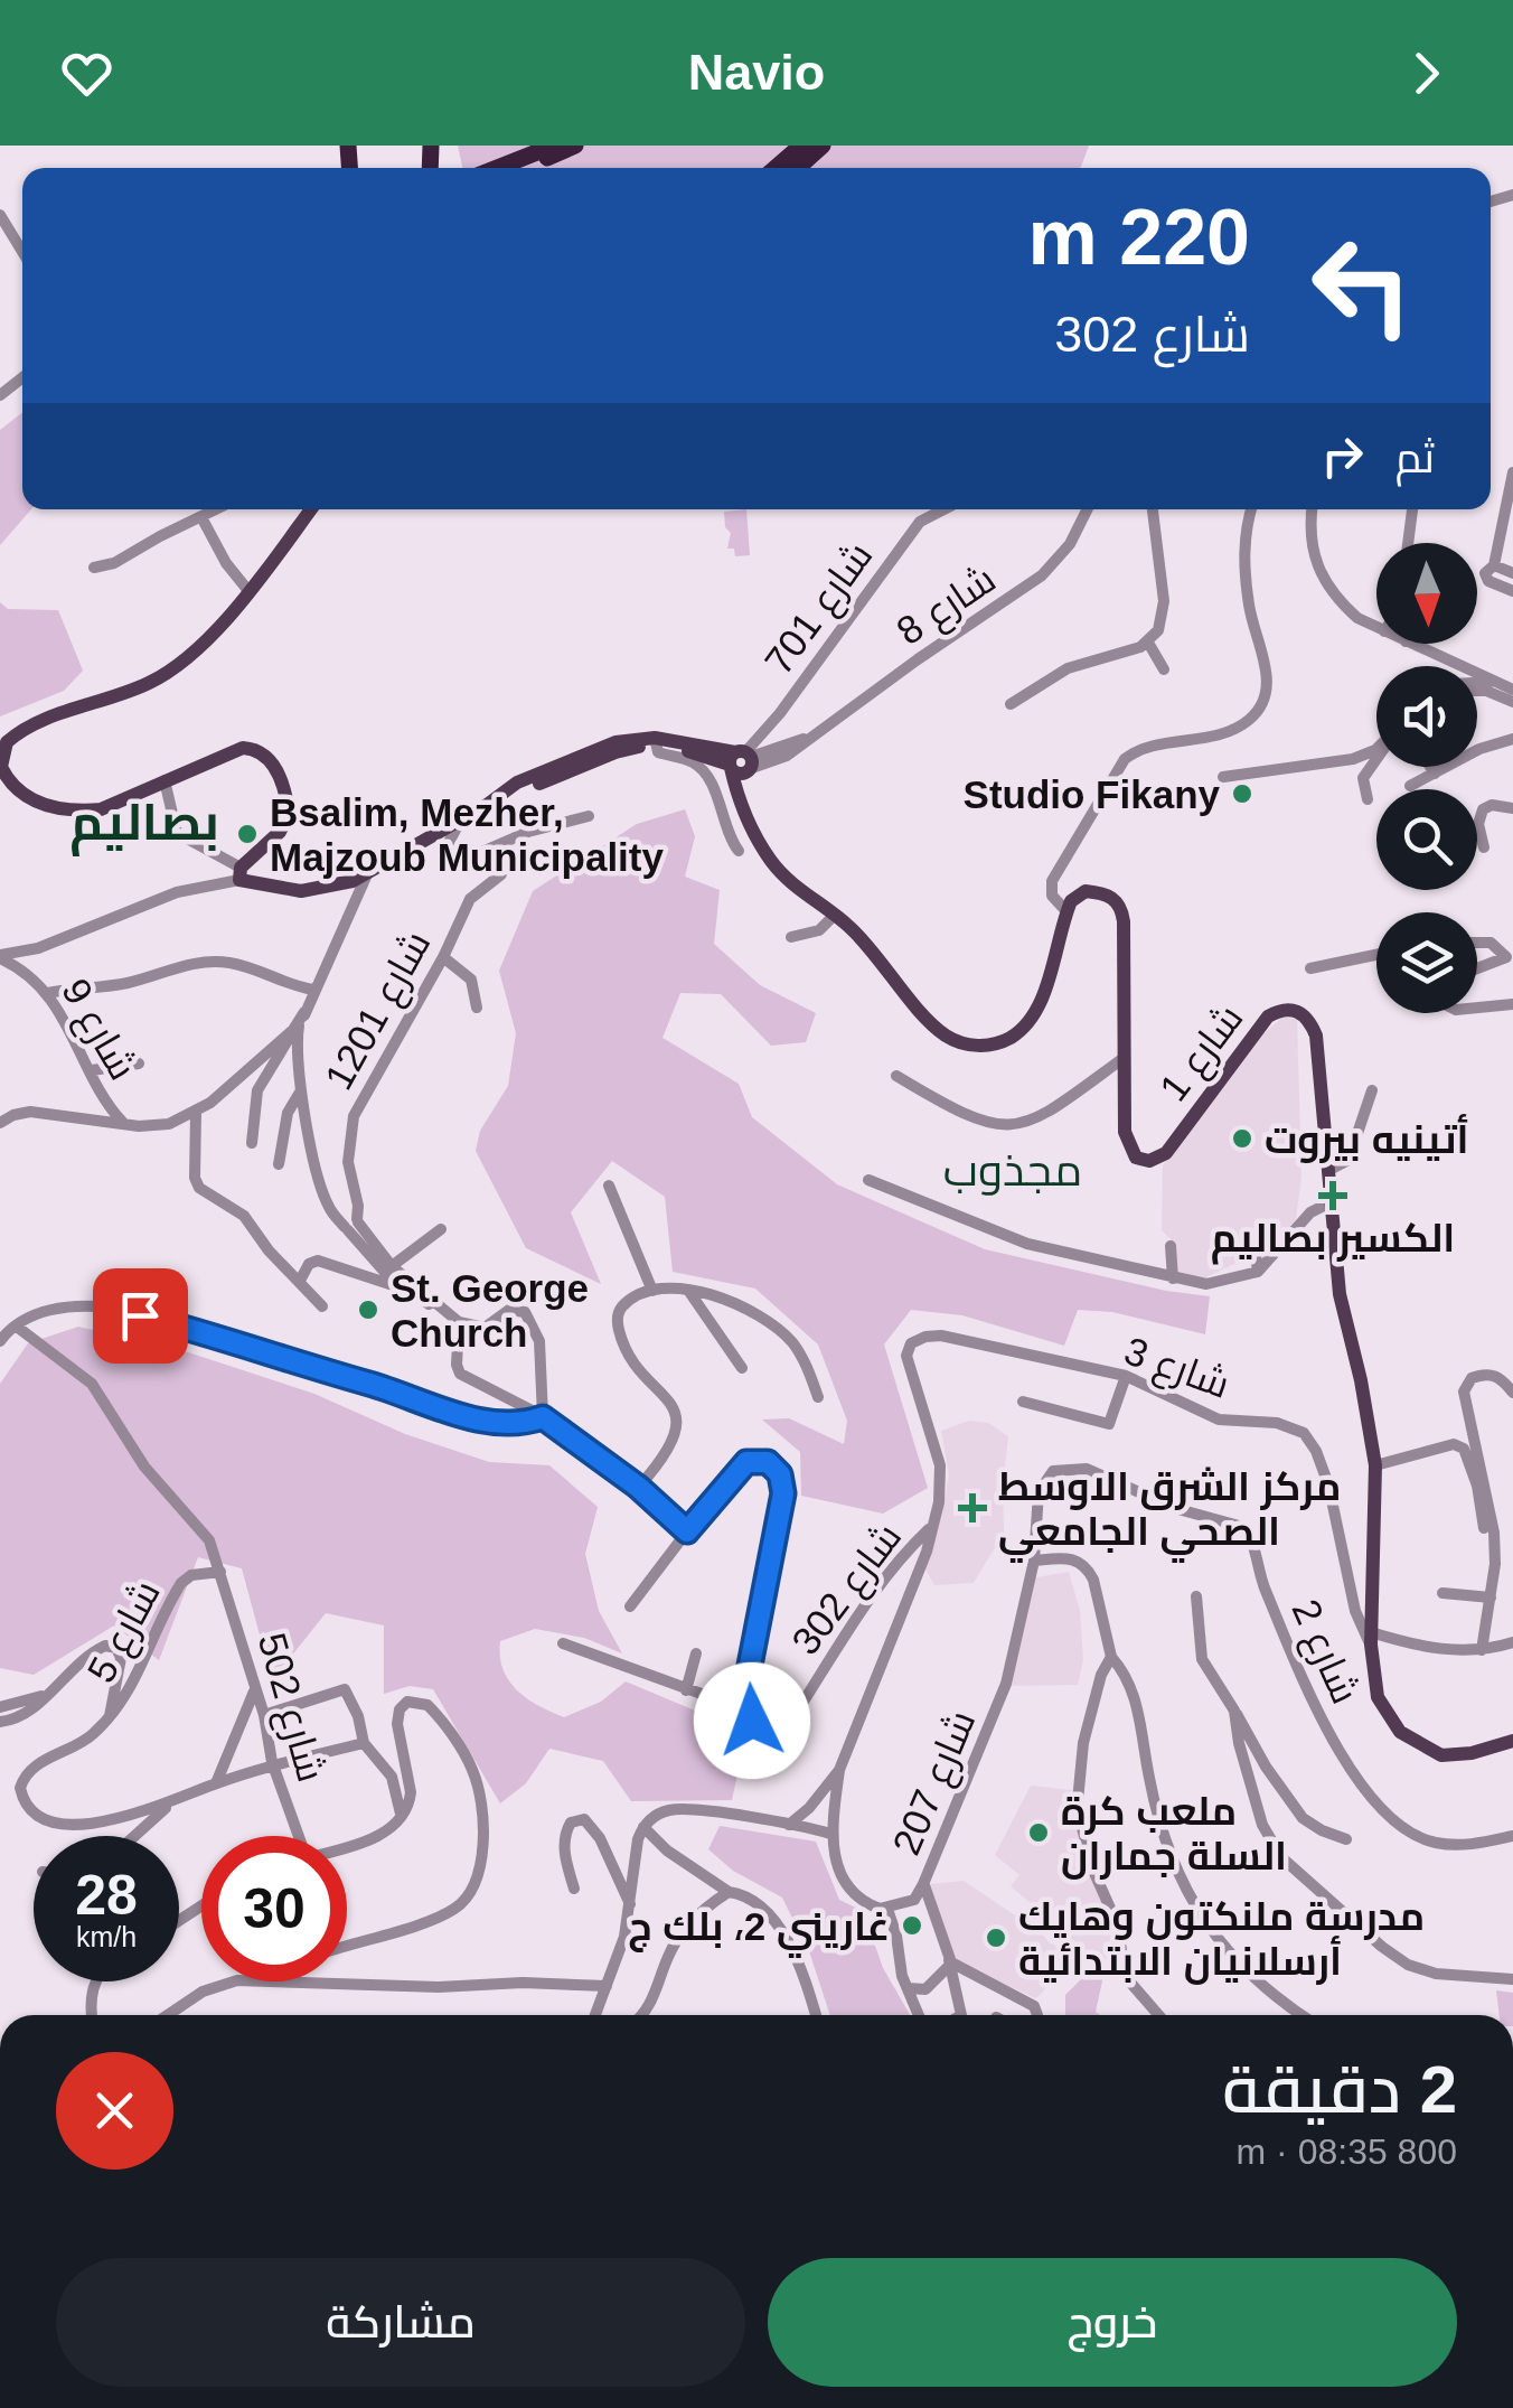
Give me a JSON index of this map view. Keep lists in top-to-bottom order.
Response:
{
  "streets": {
    "main road": ["شارع 1"],
    "street": [
      "شارع 8",
      "شارع 701",
      "شارع 1201",
      "شارع 9",
      "شارع 3",
      "شارع 302",
      "شارع 5",
      "شارع 2",
      "شارع 502",
      "شارع 207"
    ]
  },
  "crossings": [
    ["شارع 8", "شارع 701"],
    ["شارع 1", "شارع 3"],
    ["شارع 3", "شارع 302"],
    ["شارع 3", "شارع 207"],
    ["شارع 5", "شارع 502"],
    ["شارع 2", "شارع 207"]
  ],
  "districts": ["بصاليم", "مجذوب"],
  "places": {
    "other": [
      "Studio Fikany",
      "Bsalim, Mezher, Majzoub Municipality",
      "أتينيه بيروت",
      "St. George Church",
      "ملعب كرة السلة جماران",
      "غاريني 2، بلك ج",
      "مدرسة ملنكتون وهايك أرسلانيان الابتدائية"
    ],
    "health": ["الكسير بصاليم", "مركز الشرق الاوسط الصحي الجامعي"]
  },
  "north": "bottom",
  "page": {
    "header": "Navio",
    "turn": ["220 m", "شارع 302"],
    "then": "ثم",
    "speed": "28 km/h",
    "limit": "30",
    "heading": ["2 دقيقة", "800 m · 08:35"],
    "buttons": ["خروج", "مشاركة"]
  }
}
